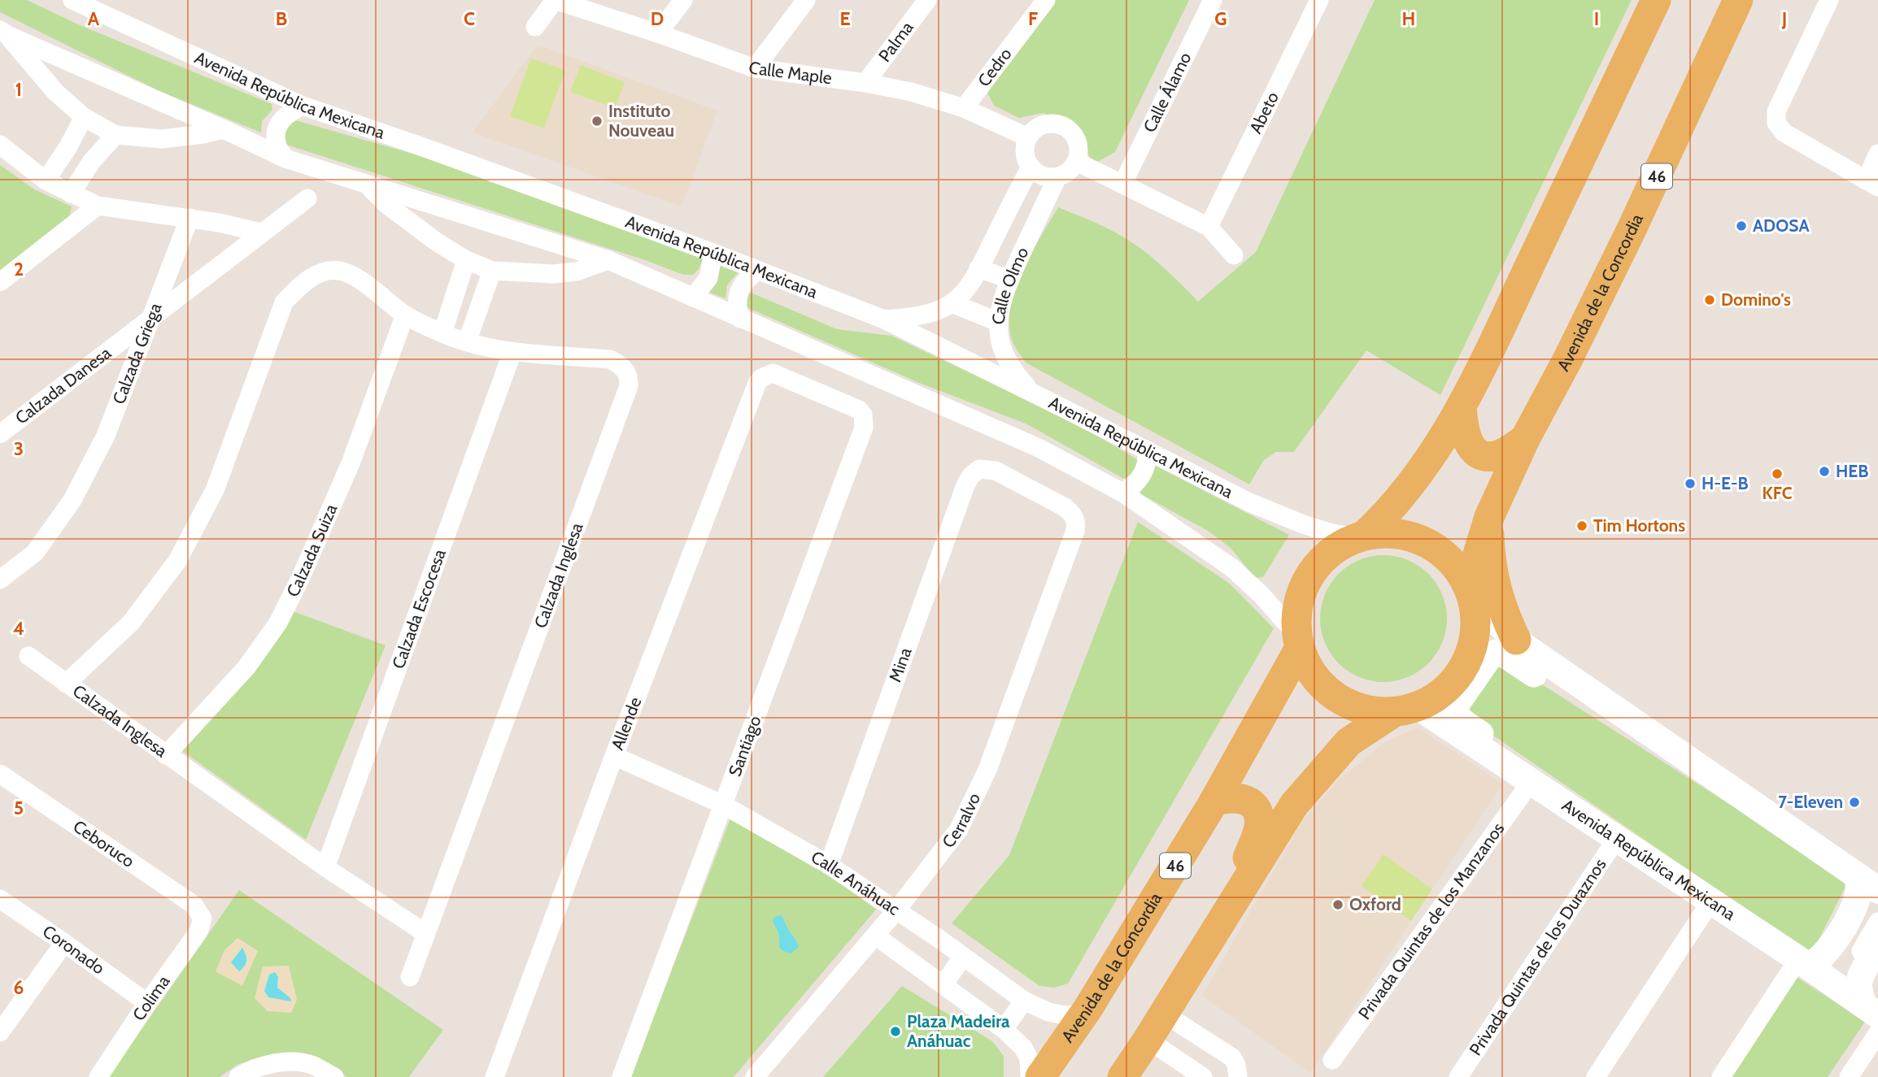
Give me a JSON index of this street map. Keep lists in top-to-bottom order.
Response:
{
  "streets": {
    "main road": ["Avenida República Mexicana", "46", "Avenida de la Concordia"],
    "street": [
      "Palma",
      "Cedro",
      "Calle Maple",
      "Calle Álamo",
      "Abeto",
      "Calle Olmo",
      "Calzada Griega",
      "Calzada Danesa",
      "Calzada Suiza",
      "Calzada Inglesa",
      "Calzada Escocesa",
      "Mina",
      "Allende",
      "Santiago",
      "Cerralvo",
      "Ceboruco",
      "Calle Anáhuac",
      "Privada Quintas de los Manzanos",
      "Coronado",
      "Privada Quintas de los Duraznos",
      "Colima"
    ]
  },
  "crossings": [
    ["Palma", "Calle Maple"],
    ["Cedro", "Calle Maple"],
    ["Calle Maple", "Calle Olmo"],
    ["Avenida República Mexicana", "46"],
    ["Avenida República Mexicana", "Calle Olmo"],
    ["Avenida República Mexicana", "Avenida de la Concordia"],
    ["Avenida República Mexicana", "Privada Quintas de los Manzanos"],
    ["Avenida República Mexicana", "Privada Quintas de los Duraznos"],
    ["46", "Avenida de la Concordia"],
    ["Avenida de la Concordia", "Calle Anáhuac"],
    ["Calzada Griega", "Calzada Danesa"],
    ["Calzada Suiza", "Calzada Inglesa"],
    ["Calzada Inglesa", "Calzada Escocesa"],
    ["Mina", "Cerralvo"],
    ["Mina", "Calle Anáhuac"],
    ["Allende", "Santiago"],
    ["Allende", "Calle Anáhuac"],
    ["Santiago", "Calle Anáhuac"],
    ["Cerralvo", "Calle Anáhuac"],
    ["Ceboruco", "Colima"],
    ["Coronado", "Colima"]
  ],
  "places": [
    "Instituto Nouveau",
    "ADOSA",
    "Domino's",
    "HEB",
    "KFC",
    "H-E-B",
    "Tim Hortons",
    "7-Eleven",
    "Oxford",
    "Plaza Madeira Anáhuac"
  ],
  "grid": {
    "columns": [
      "A",
      "B",
      "C",
      "D",
      "E",
      "F",
      "G",
      "H",
      "I",
      "J"
    ],
    "rows": [
      "1",
      "2",
      "3",
      "4",
      "5",
      "6"
    ]
  }
}
